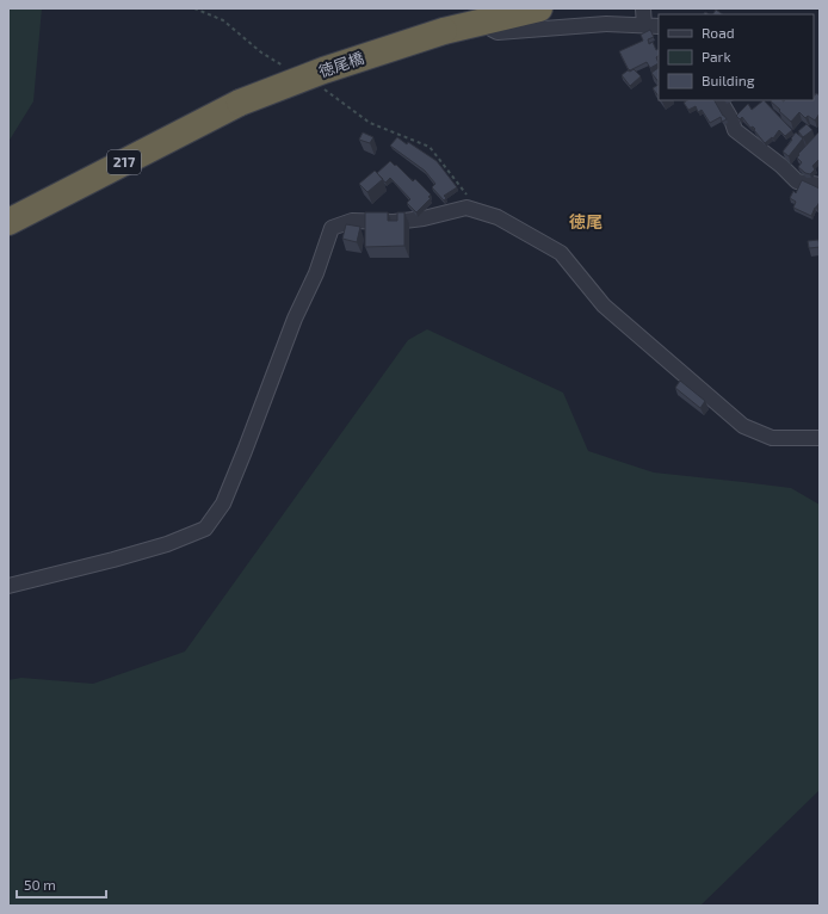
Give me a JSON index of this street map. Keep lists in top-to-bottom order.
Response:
{
  "streets": {
    "highway": ["徳尾橋", "217"]
  },
  "crossings": [
    ["徳尾橋", "217"]
  ],
  "districts": ["徳尾"],
  "legend": ["Road", "Park", "Building"],
  "scale_bar": "50 m"
}
